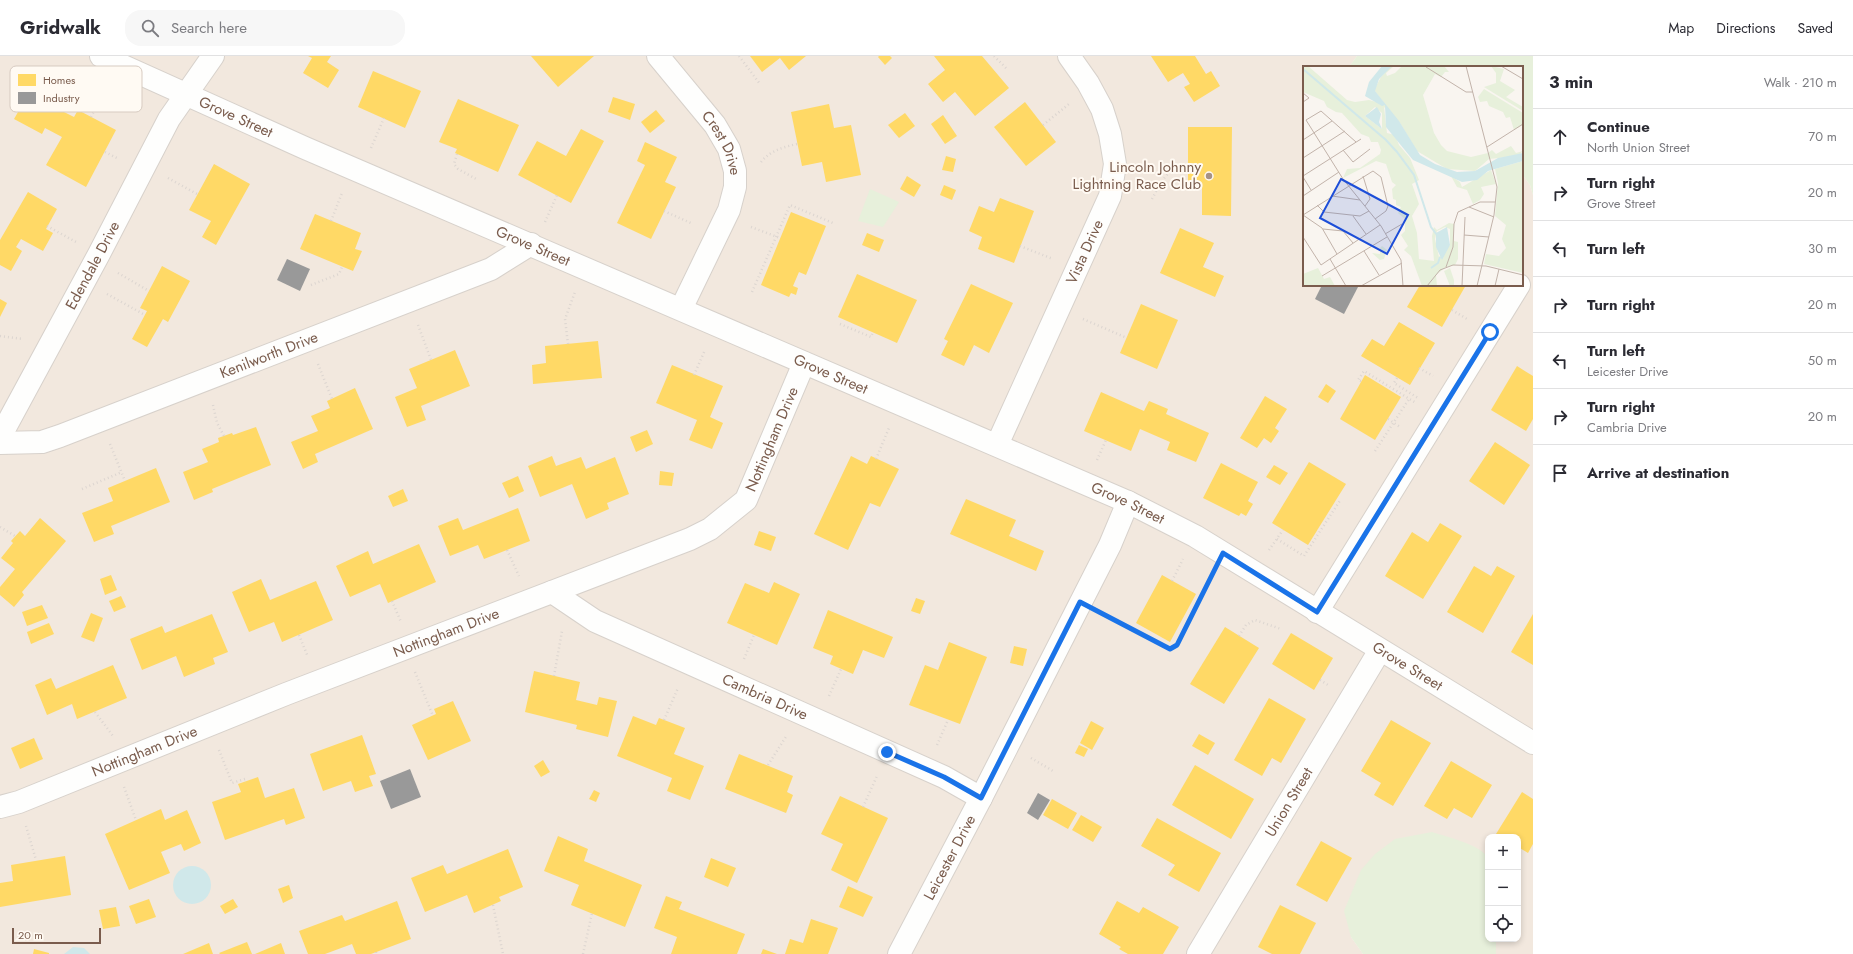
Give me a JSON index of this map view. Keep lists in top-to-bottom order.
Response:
{
  "streets": {
    "street": [
      "Grove Street",
      "Crest Drive",
      "Vista Drive",
      "Edendale Drive",
      "Kenilworth Drive",
      "Nottingham Drive",
      "Cambria Drive",
      "Union Street",
      "Leicester Drive"
    ]
  },
  "crossings": [
    ["Grove Street", "Crest Drive"],
    ["Grove Street", "Vista Drive"],
    ["Grove Street", "Edendale Drive"],
    ["Grove Street", "Kenilworth Drive"],
    ["Grove Street", "Nottingham Drive"],
    ["Grove Street", "Union Street"],
    ["Grove Street", "Leicester Drive"],
    ["Nottingham Drive", "Cambria Drive"],
    ["Cambria Drive", "Leicester Drive"]
  ],
  "places": ["Lincoln Johnny Lightning Race Club"],
  "legend": ["Homes", "Industry"],
  "scale_bar": "20 m",
  "page": {
    "header": "Gridwalk",
    "search": "Search here",
    "nav": ["Map", "Directions", "Saved"],
    "heading": ["3 min", "Walk · 210 m"],
    "list": [
      ["Continue", "North Union Street", "70 m"],
      ["Turn right", "Grove Street", "20 m"],
      ["Turn left", "30 m"],
      ["Turn right", "20 m"],
      ["Turn left", "Leicester Drive", "50 m"],
      ["Turn right", "Cambria Drive", "20 m"],
      "Arrive at destination"
    ],
    "map_buttons": ["+", "−"],
    "scale": "20 m"
  }
}
